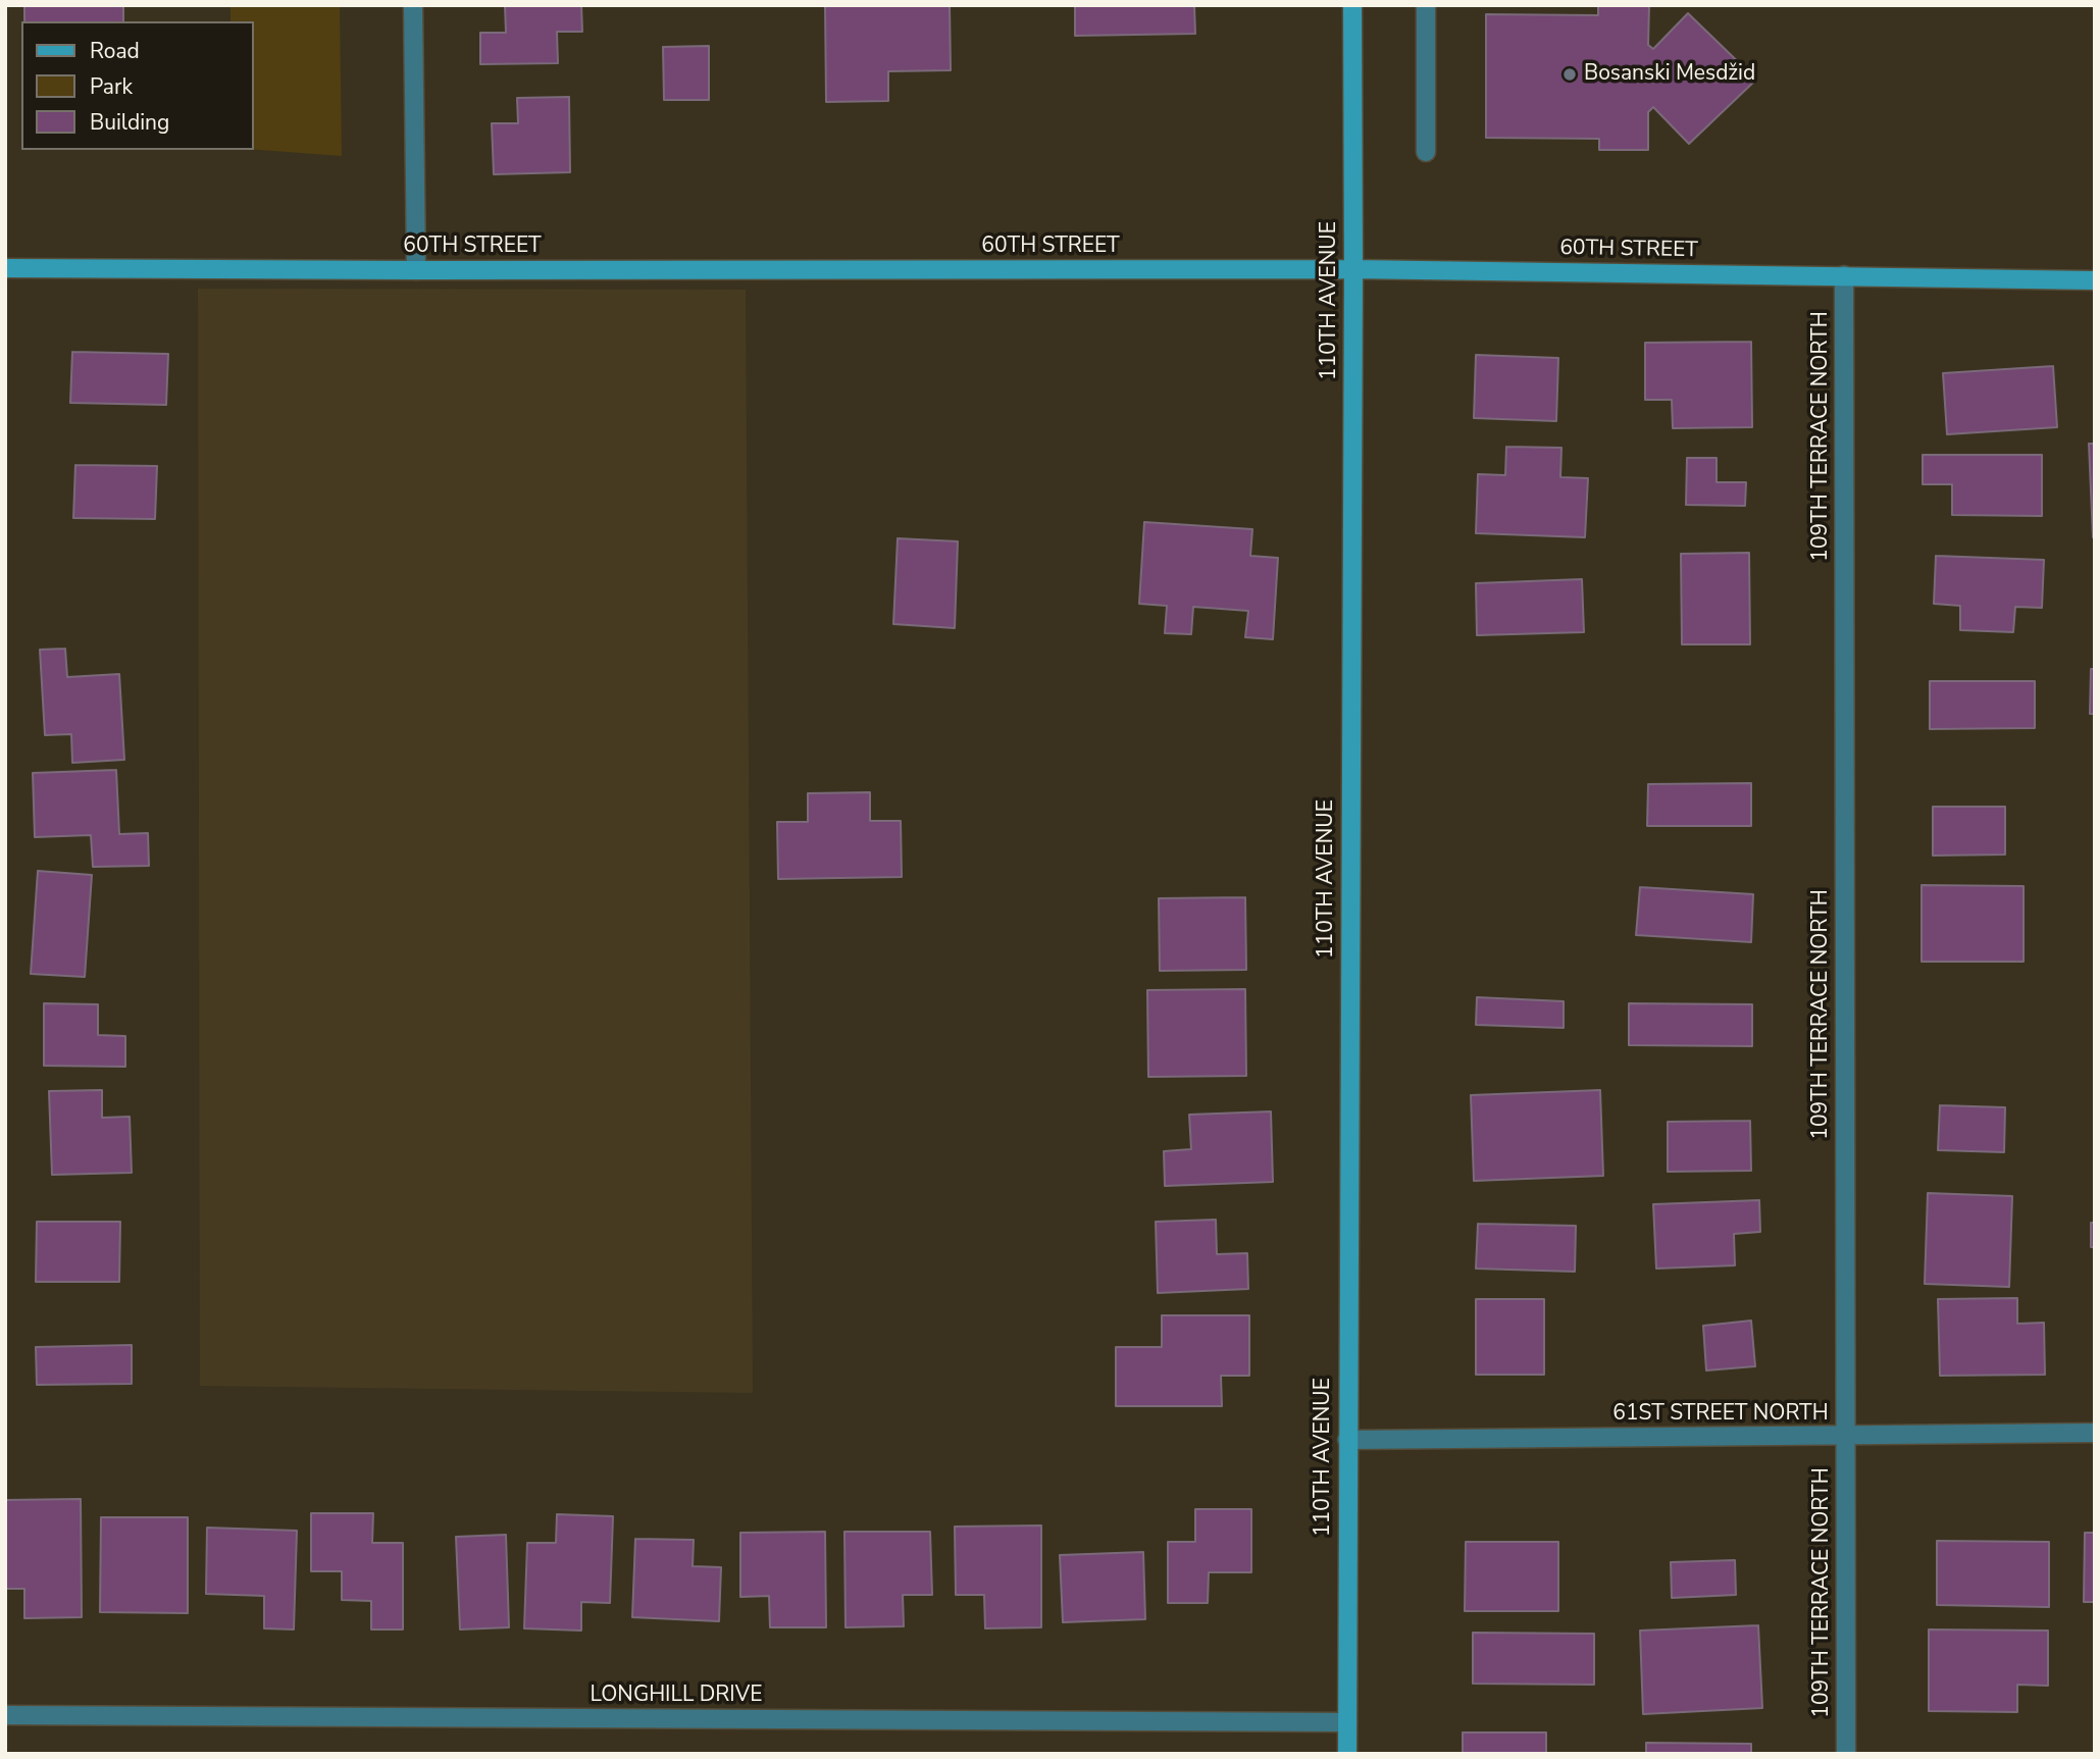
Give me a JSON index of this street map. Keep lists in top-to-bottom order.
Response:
{
  "streets": {
    "street": [
      "60TH STREET",
      "110TH AVENUE",
      "109TH TERRACE NORTH",
      "61ST STREET NORTH",
      "LONGHILL DRIVE"
    ]
  },
  "crossings": [
    ["60TH STREET", "110TH AVENUE"],
    ["60TH STREET", "109TH TERRACE NORTH"],
    ["110TH AVENUE", "61ST STREET NORTH"],
    ["110TH AVENUE", "LONGHILL DRIVE"],
    ["109TH TERRACE NORTH", "61ST STREET NORTH"]
  ],
  "places": ["Bosanski Mesdžid"],
  "legend": ["Road", "Park", "Building"]
}
